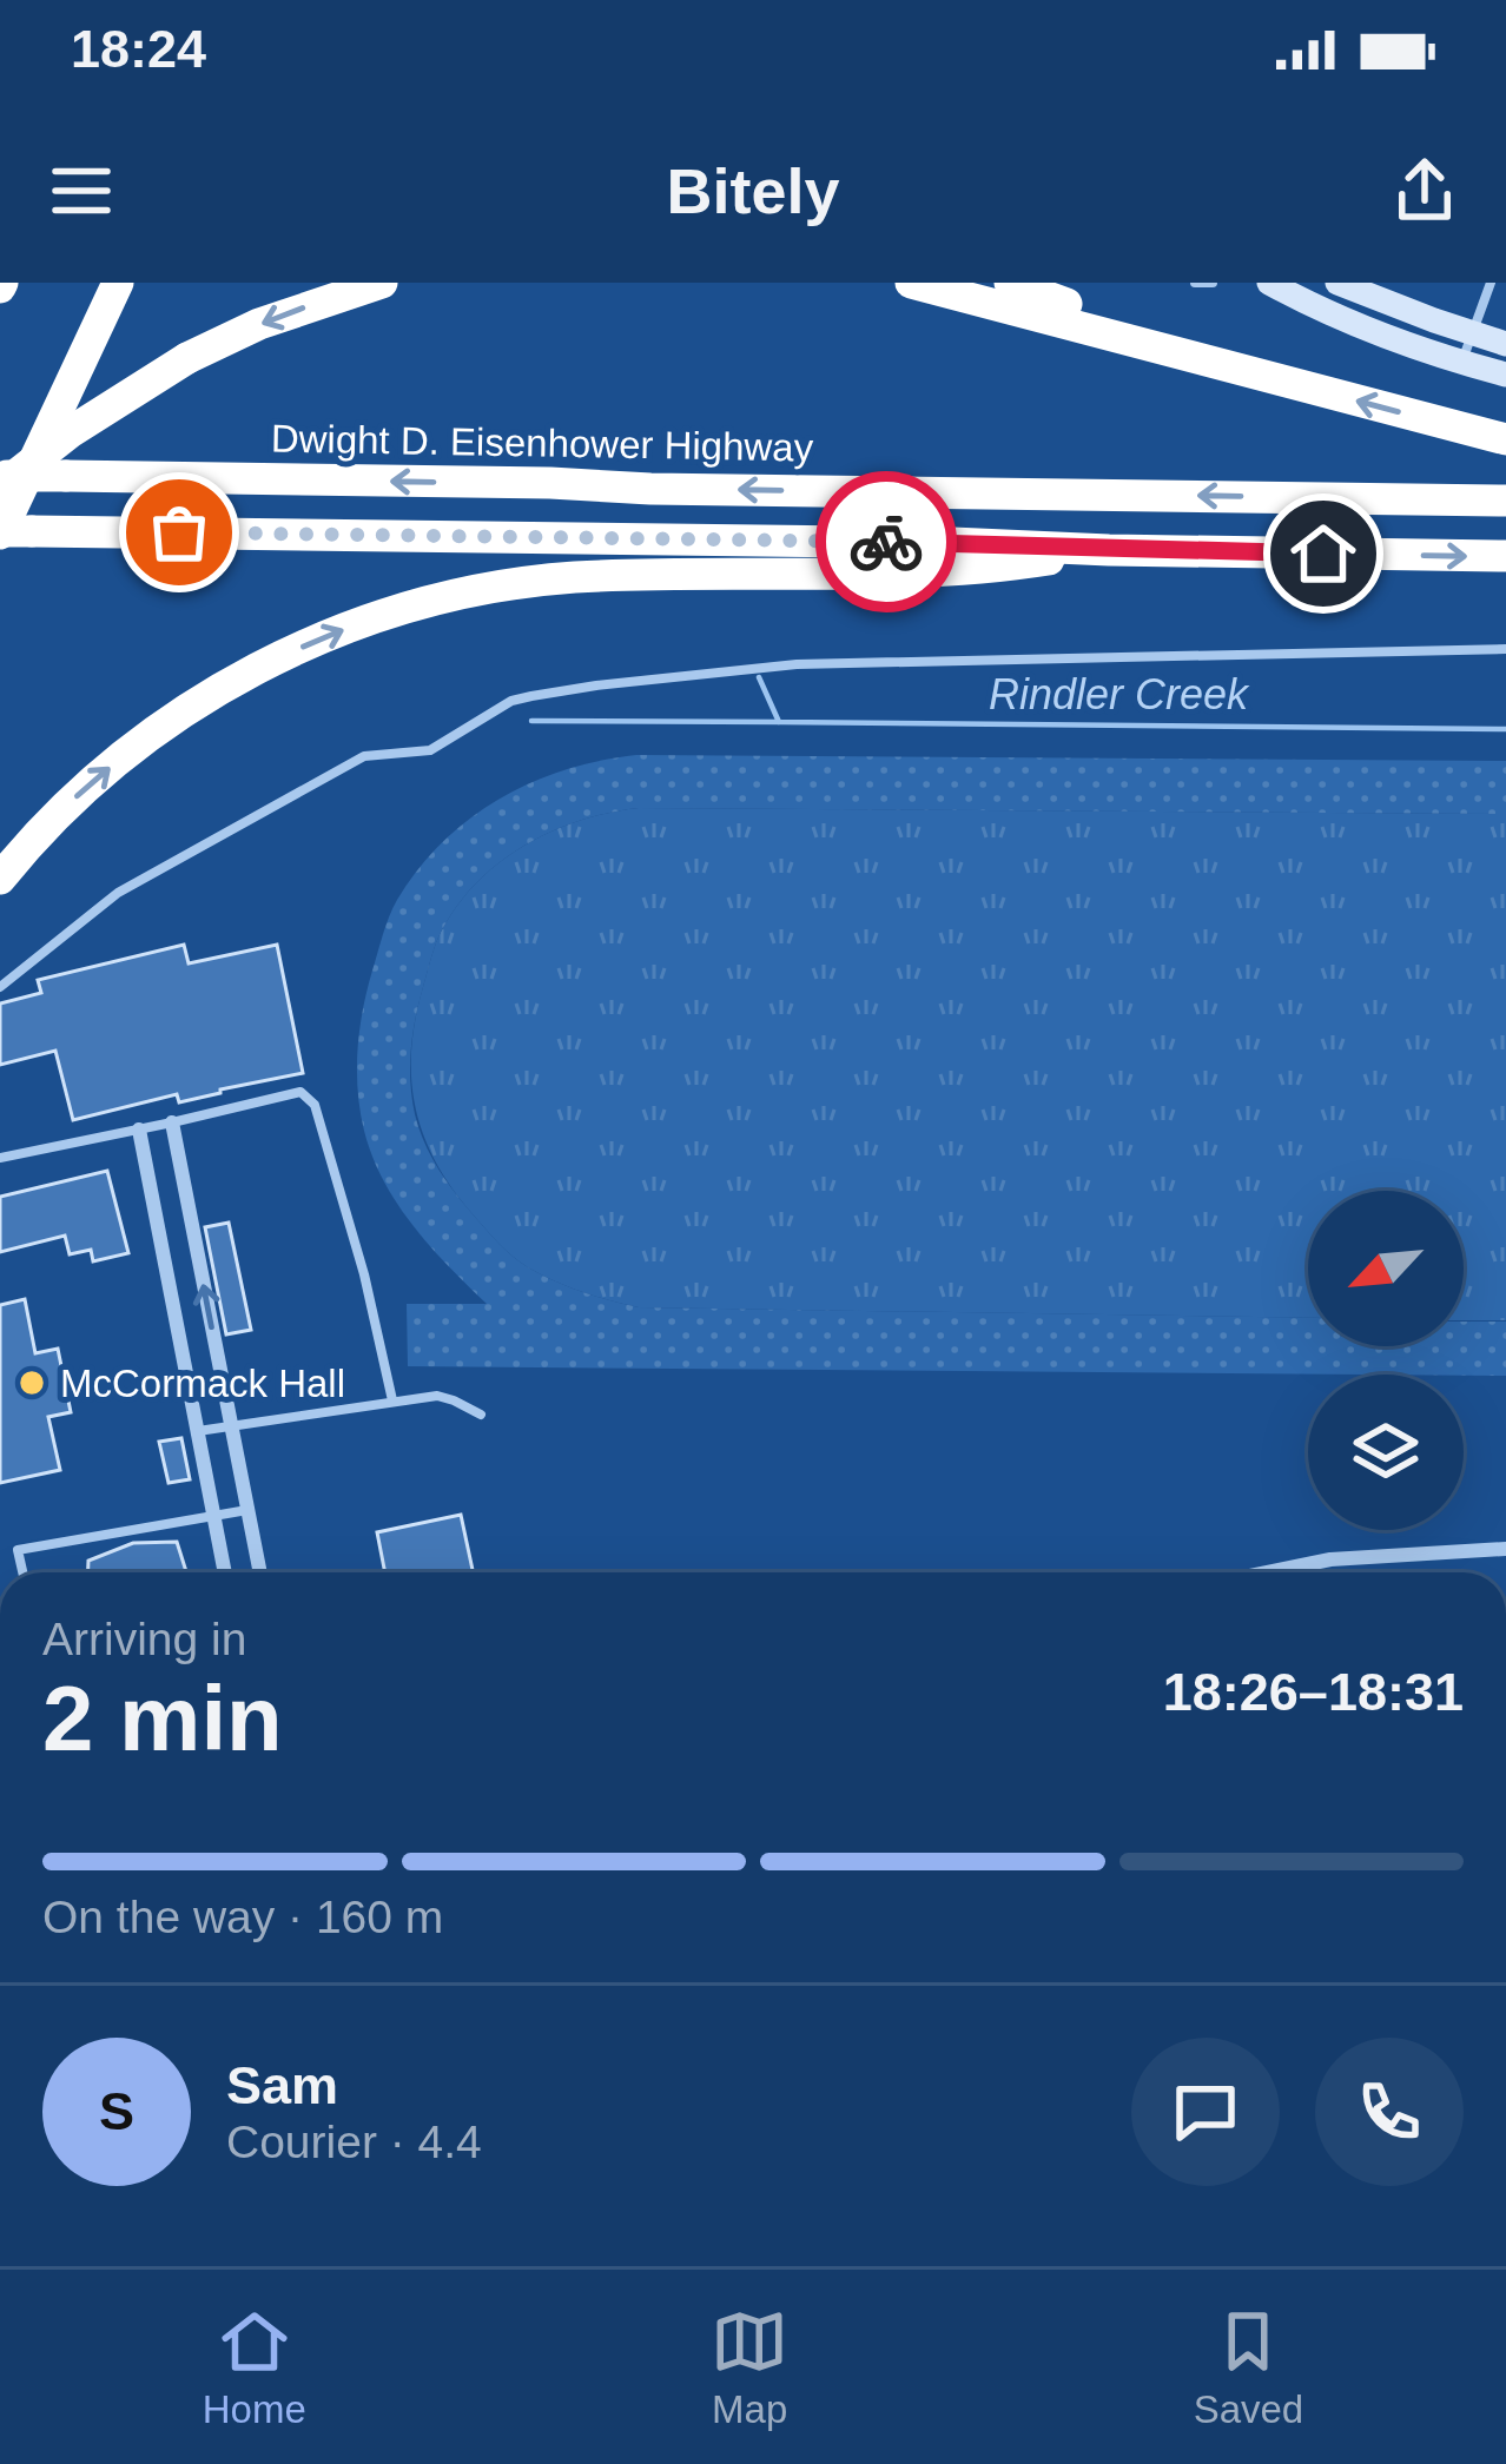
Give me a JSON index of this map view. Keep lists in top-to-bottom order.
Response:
{
  "streets": {
    "highway": ["Dwight D. Eisenhower Highway"]
  },
  "water": ["Rindler Creek"],
  "places": ["McCormack Hall"],
  "north": "bottom left",
  "page": {
    "status": "18:24",
    "header": "Bitely",
    "heading": ["2 min", "Arriving in", "18:26–18:31"],
    "panel": ["Sam", "Courier · 4.4"],
    "bar": "On the way · 160 m",
    "round": "S",
    "tabs": ["Home", "Map", "Saved"]
  }
}
